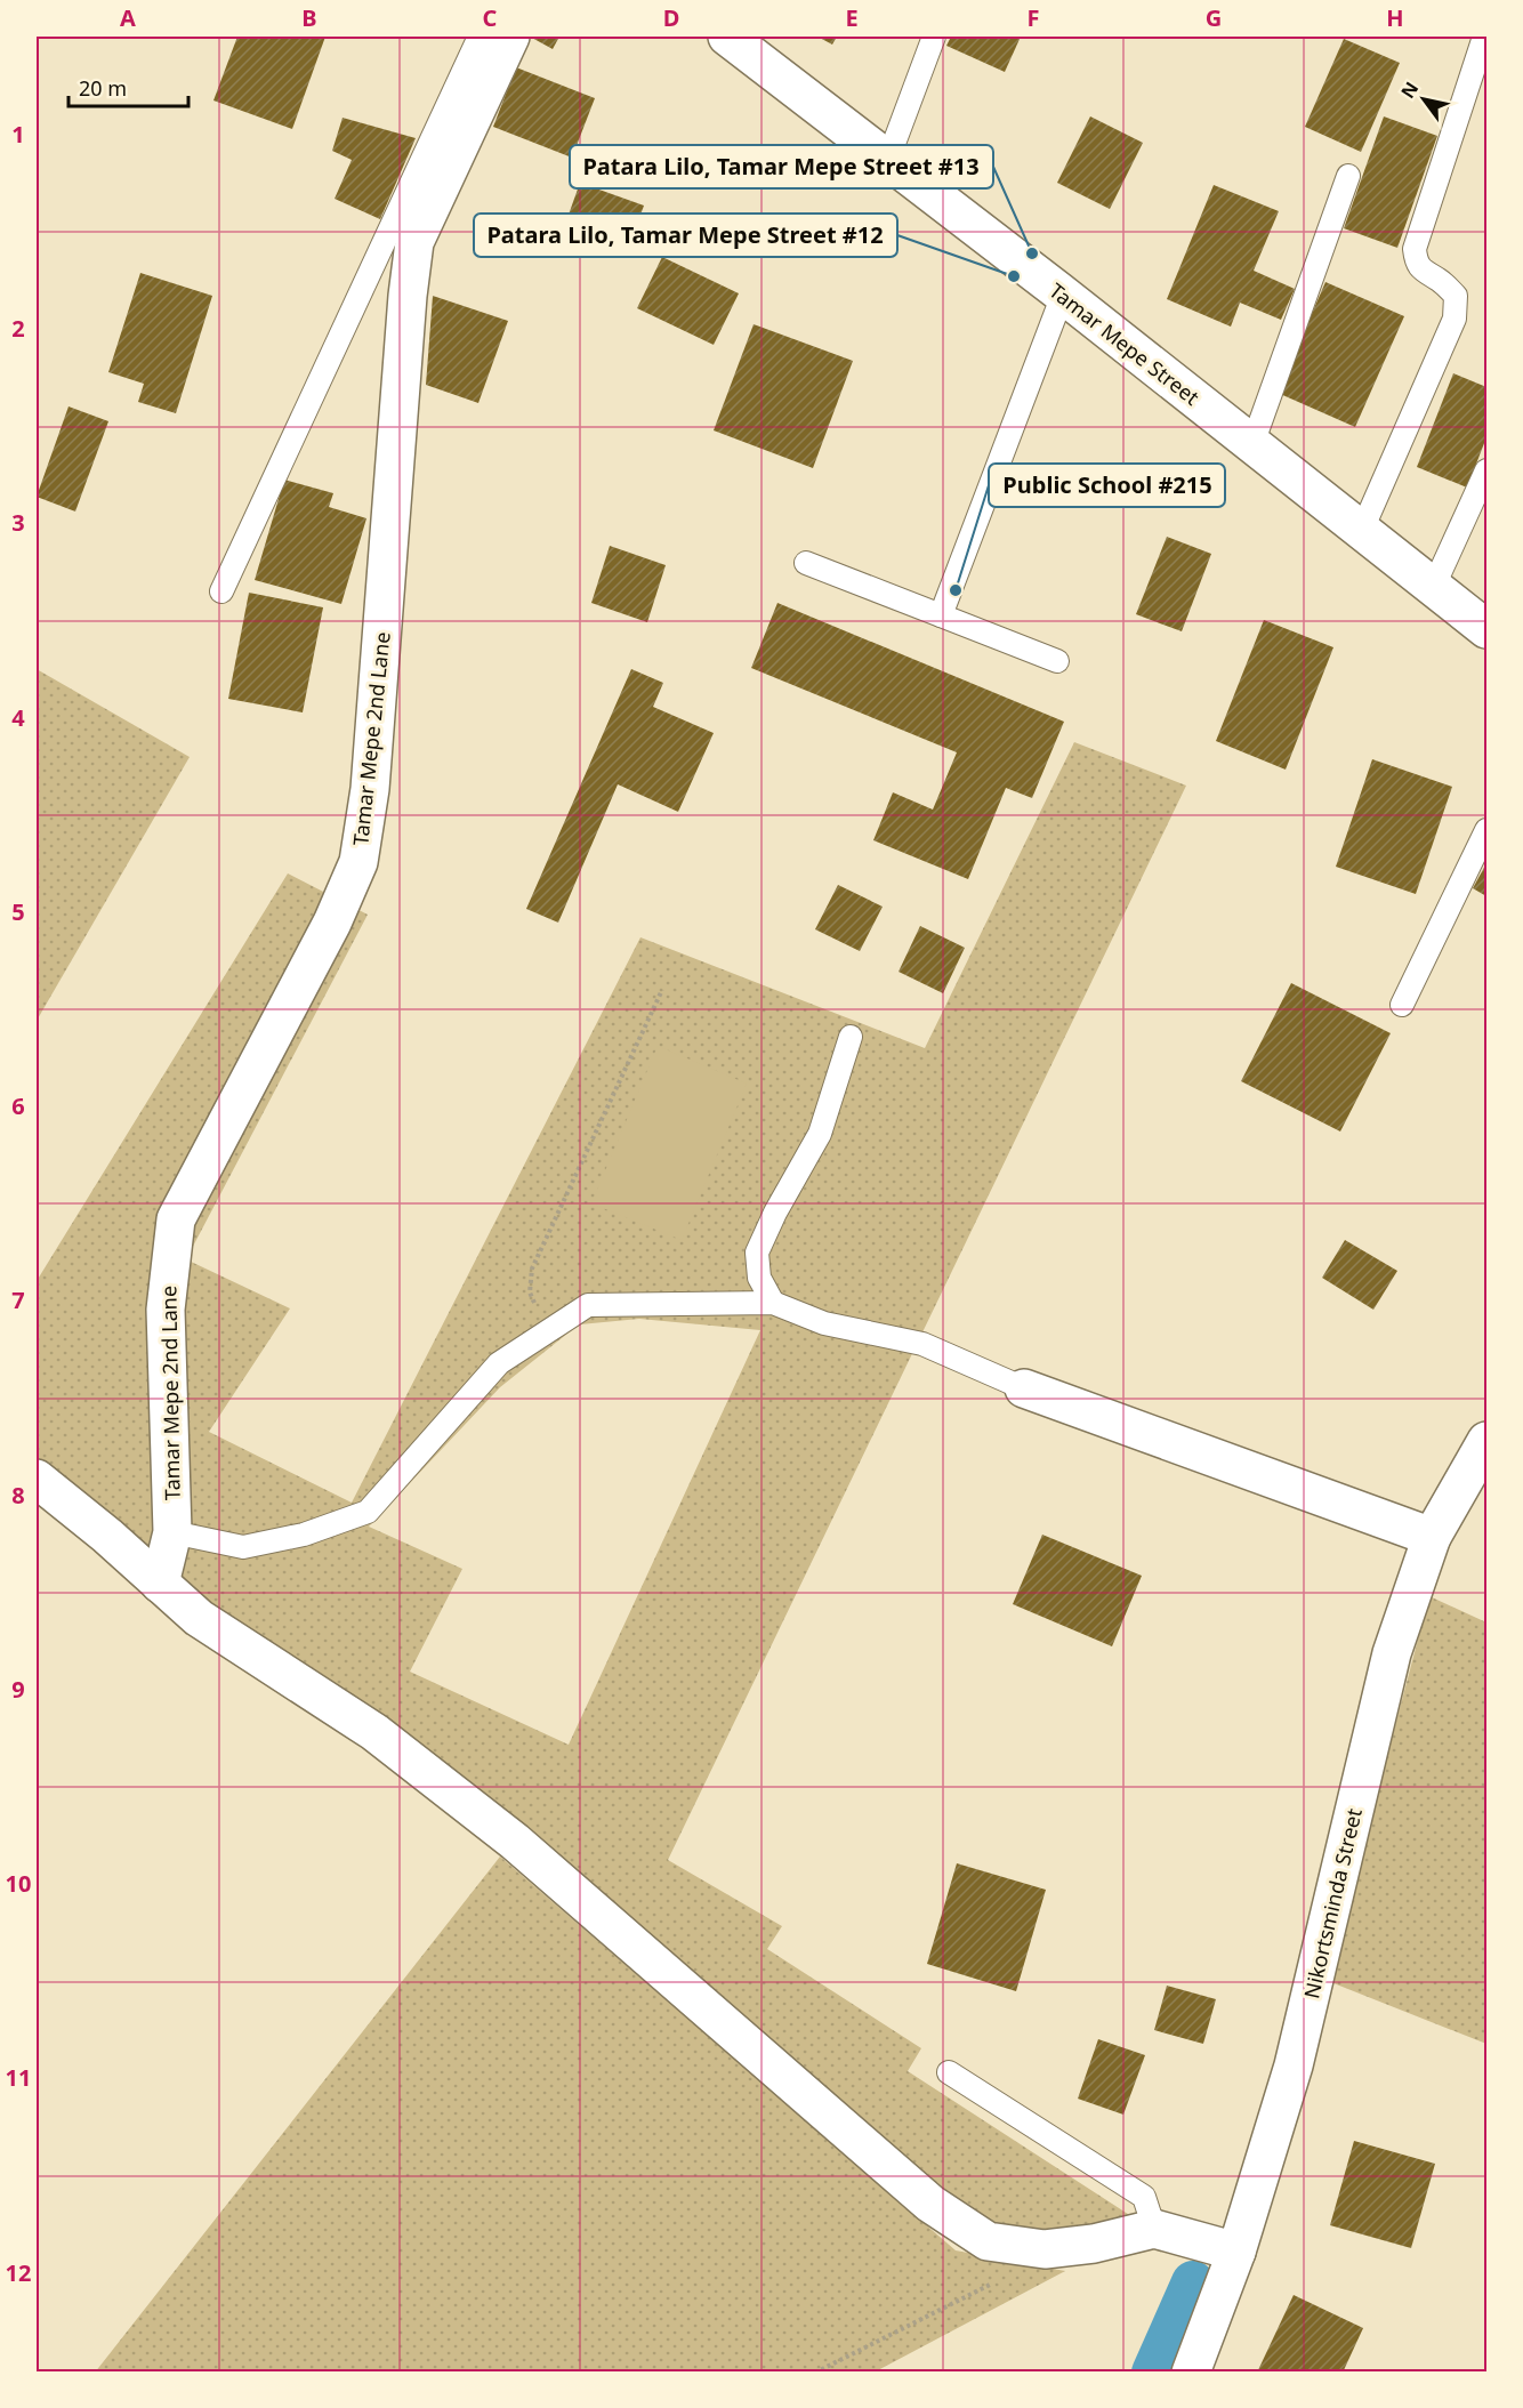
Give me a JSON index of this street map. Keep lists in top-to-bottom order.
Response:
{
  "streets": {
    "street": ["Tamar Mepe Street", "Tamar Mepe 2nd Lane", "Nikortsminda Street"]
  },
  "places": ["Patara Lilo, Tamar Mepe Street #13", "Patara Lilo, Tamar Mepe Street #12", "Public School #215"],
  "scale_bar": "20 m",
  "north": "top left",
  "grid": {
    "columns": [
      "A",
      "B",
      "C",
      "D",
      "E",
      "F",
      "G",
      "H"
    ],
    "rows": [
      "1",
      "2",
      "3",
      "4",
      "5",
      "6",
      "7",
      "8",
      "9",
      "10",
      "11",
      "12"
    ]
  }
}
